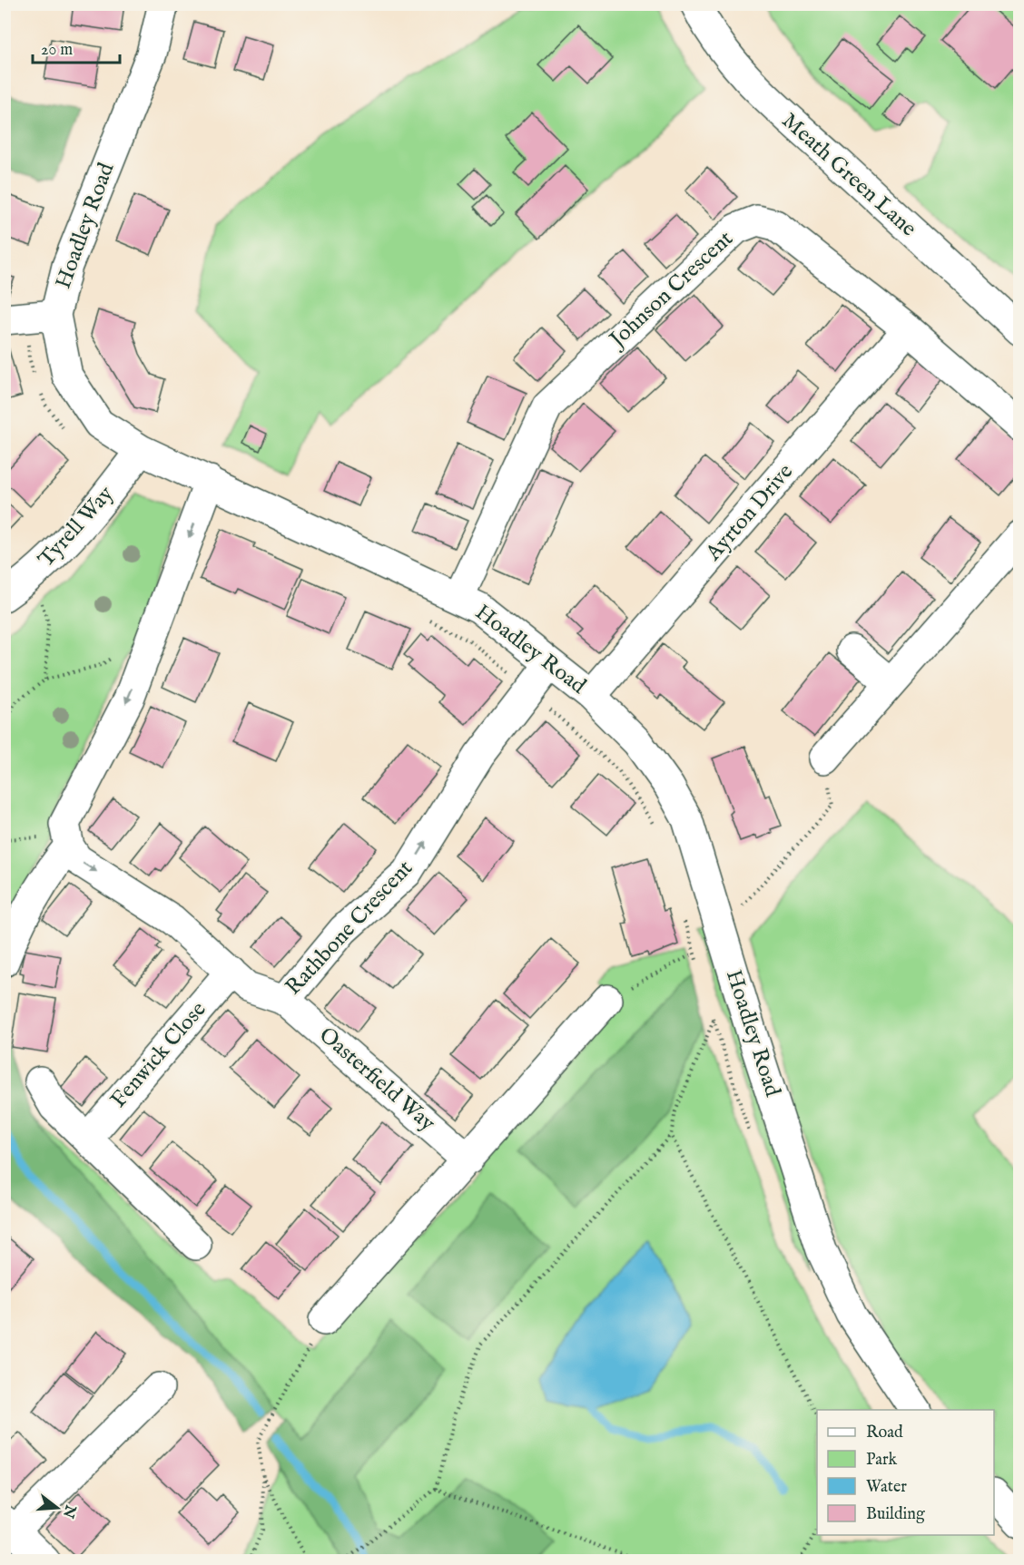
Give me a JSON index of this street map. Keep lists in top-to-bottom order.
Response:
{
  "streets": {
    "street": [
      "Meath Green Lane",
      "Hoadley Road",
      "Johnson Crescent",
      "Ayrton Drive",
      "Tyrell Way",
      "Rathbone Crescent",
      "Fenwick Close",
      "Oasterfield Way"
    ]
  },
  "crossings": [
    ["Hoadley Road", "Johnson Crescent"],
    ["Hoadley Road", "Ayrton Drive"],
    ["Hoadley Road", "Tyrell Way"],
    ["Hoadley Road", "Rathbone Crescent"],
    ["Johnson Crescent", "Ayrton Drive"],
    ["Rathbone Crescent", "Fenwick Close"],
    ["Rathbone Crescent", "Oasterfield Way"]
  ],
  "legend": [
    "Road",
    "Park",
    "Water",
    "Building"
  ],
  "scale_bar": "20 m",
  "north": "right"
}
